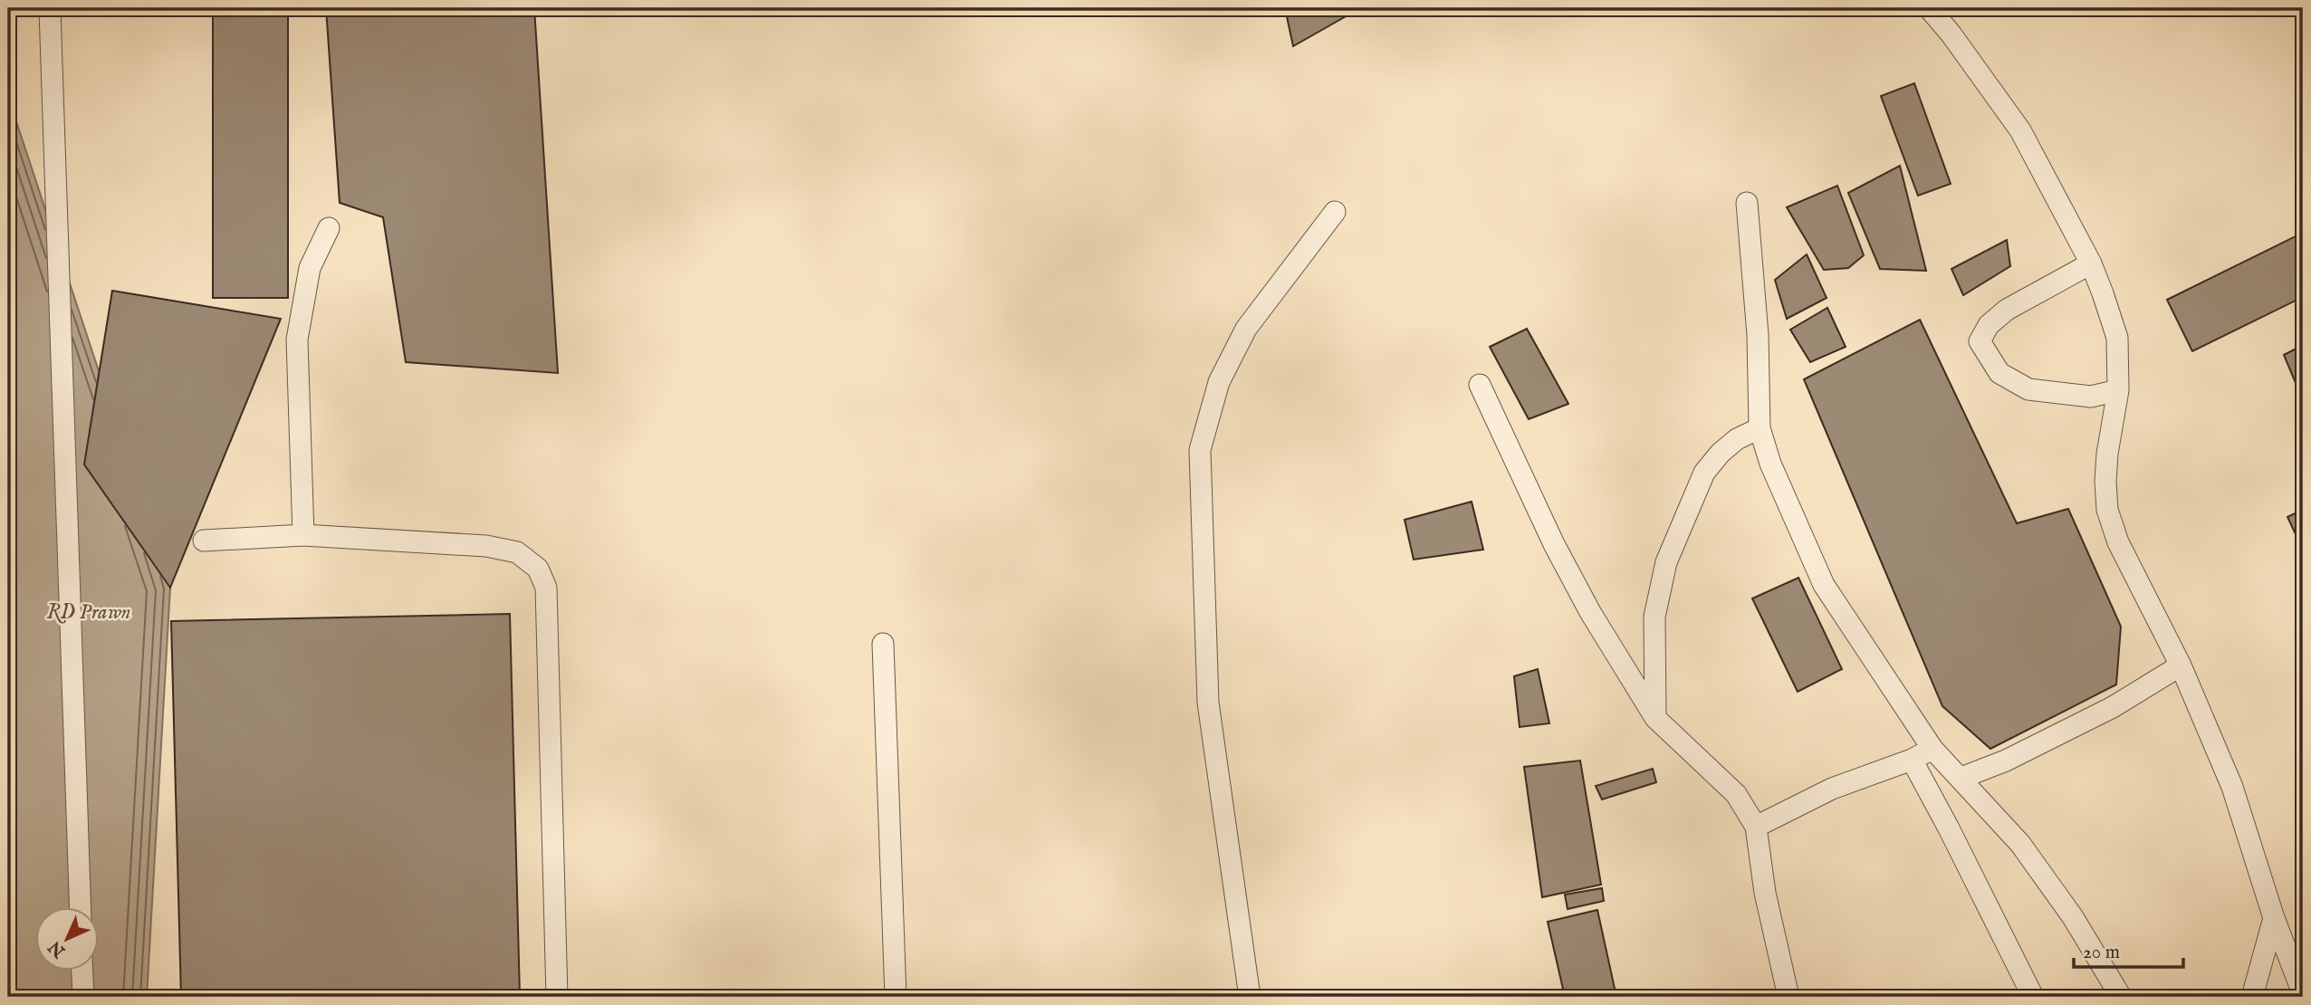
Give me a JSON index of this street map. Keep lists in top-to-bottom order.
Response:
{
  "water": ["RD Prawn"],
  "scale_bar": "20 m",
  "north": "bottom left"
}
